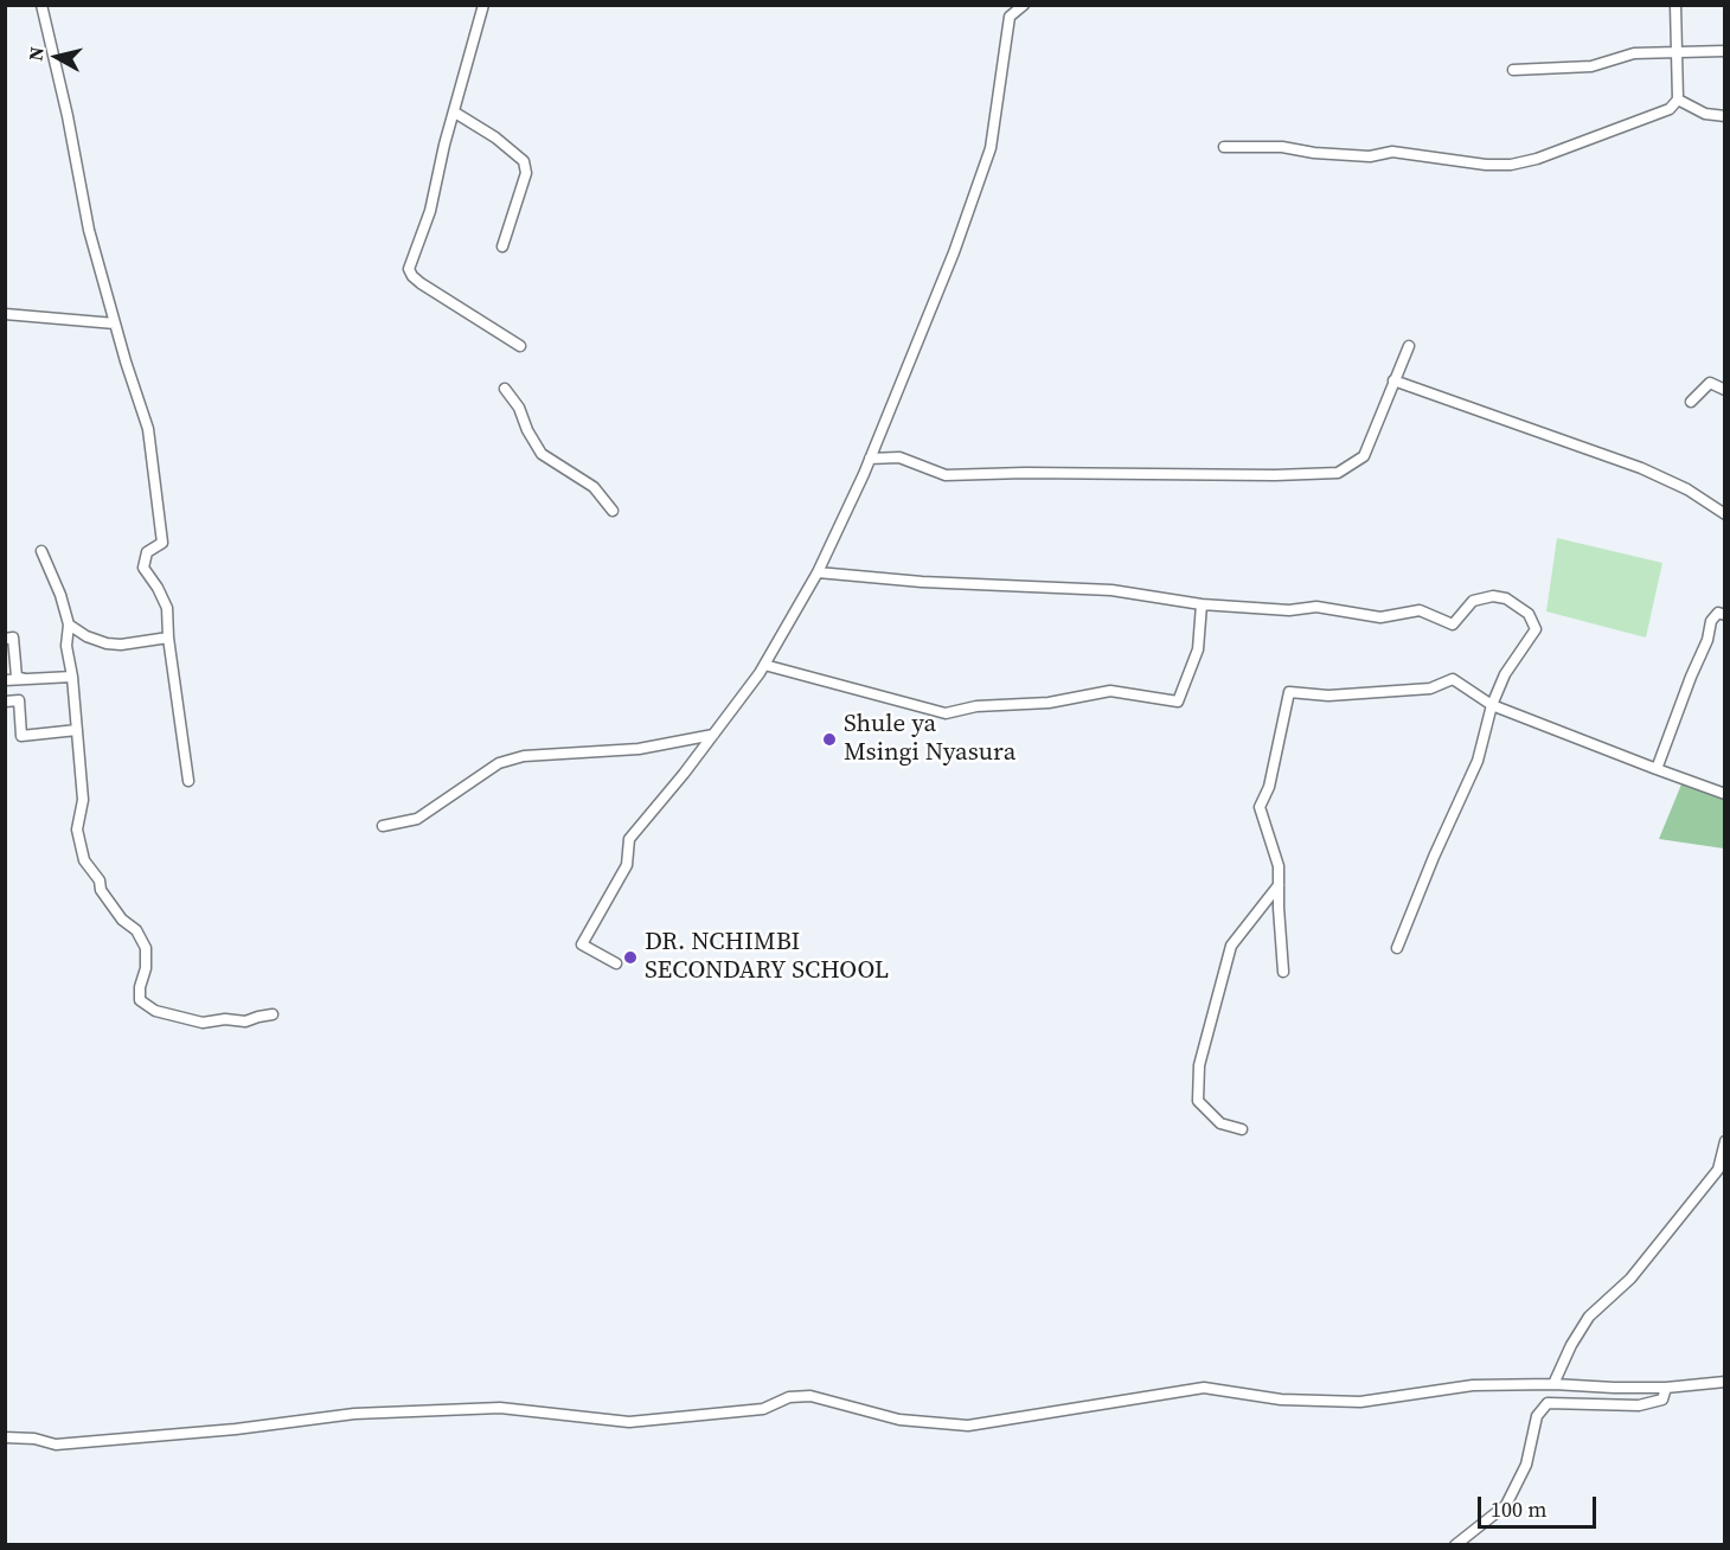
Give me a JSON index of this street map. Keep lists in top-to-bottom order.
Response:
{
  "places": ["Shule ya Msingi Nyasura", "DR. NCHIMBI SECONDARY SCHOOL"],
  "scale_bar": "100 m",
  "north": "left"
}
